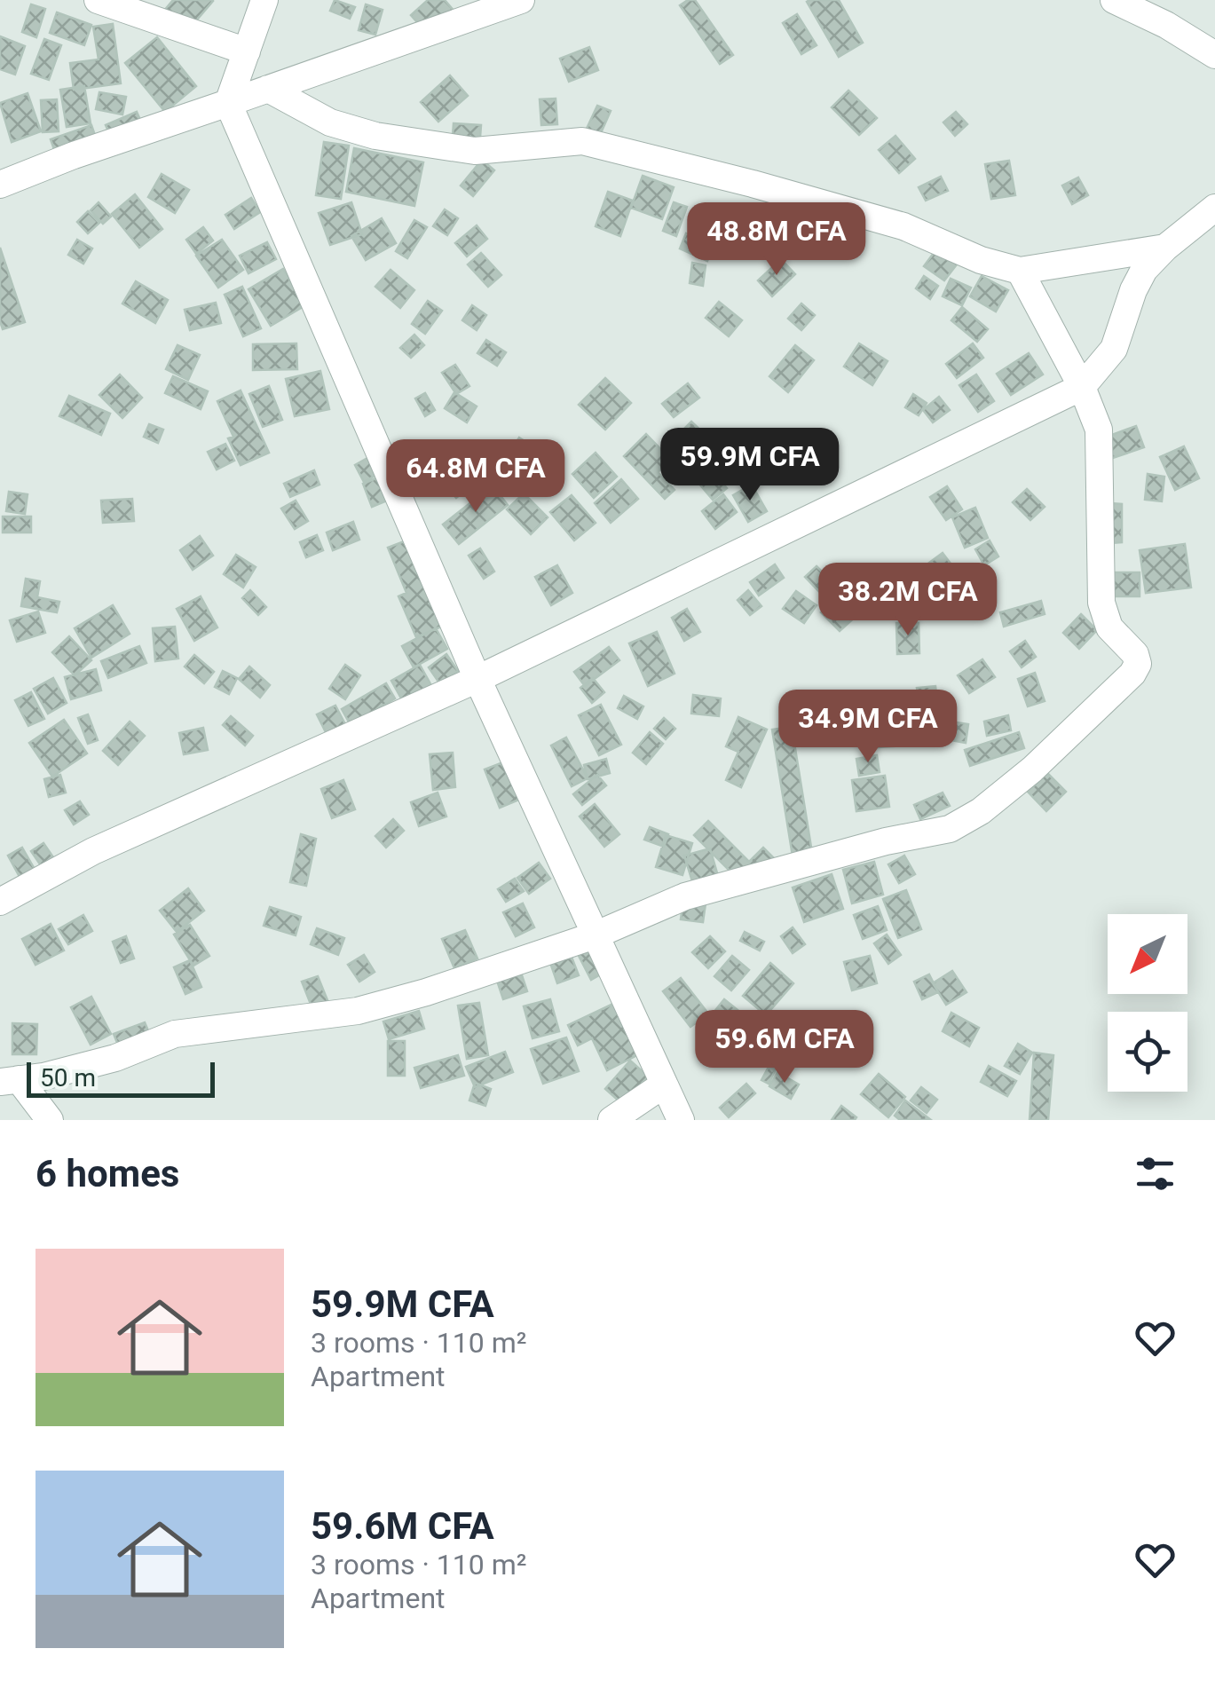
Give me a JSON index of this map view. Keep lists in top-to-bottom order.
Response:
{
  "scale_bar": "50 m",
  "north": "bottom left",
  "page": {
    "price": [
      "48.8M CFA",
      "59.9M CFA",
      "64.8M CFA",
      "38.2M CFA",
      "34.9M CFA",
      "59.6M CFA"
    ],
    "scale": "50 m",
    "heading": "6 homes",
    "list": [
      {
        "name": "59.9M CFA",
        "note": "3 rooms · 110 m² · Apartment"
      },
      {
        "name": "59.6M CFA",
        "note": "3 rooms · 110 m² · Apartment"
      }
    ]
  }
}
